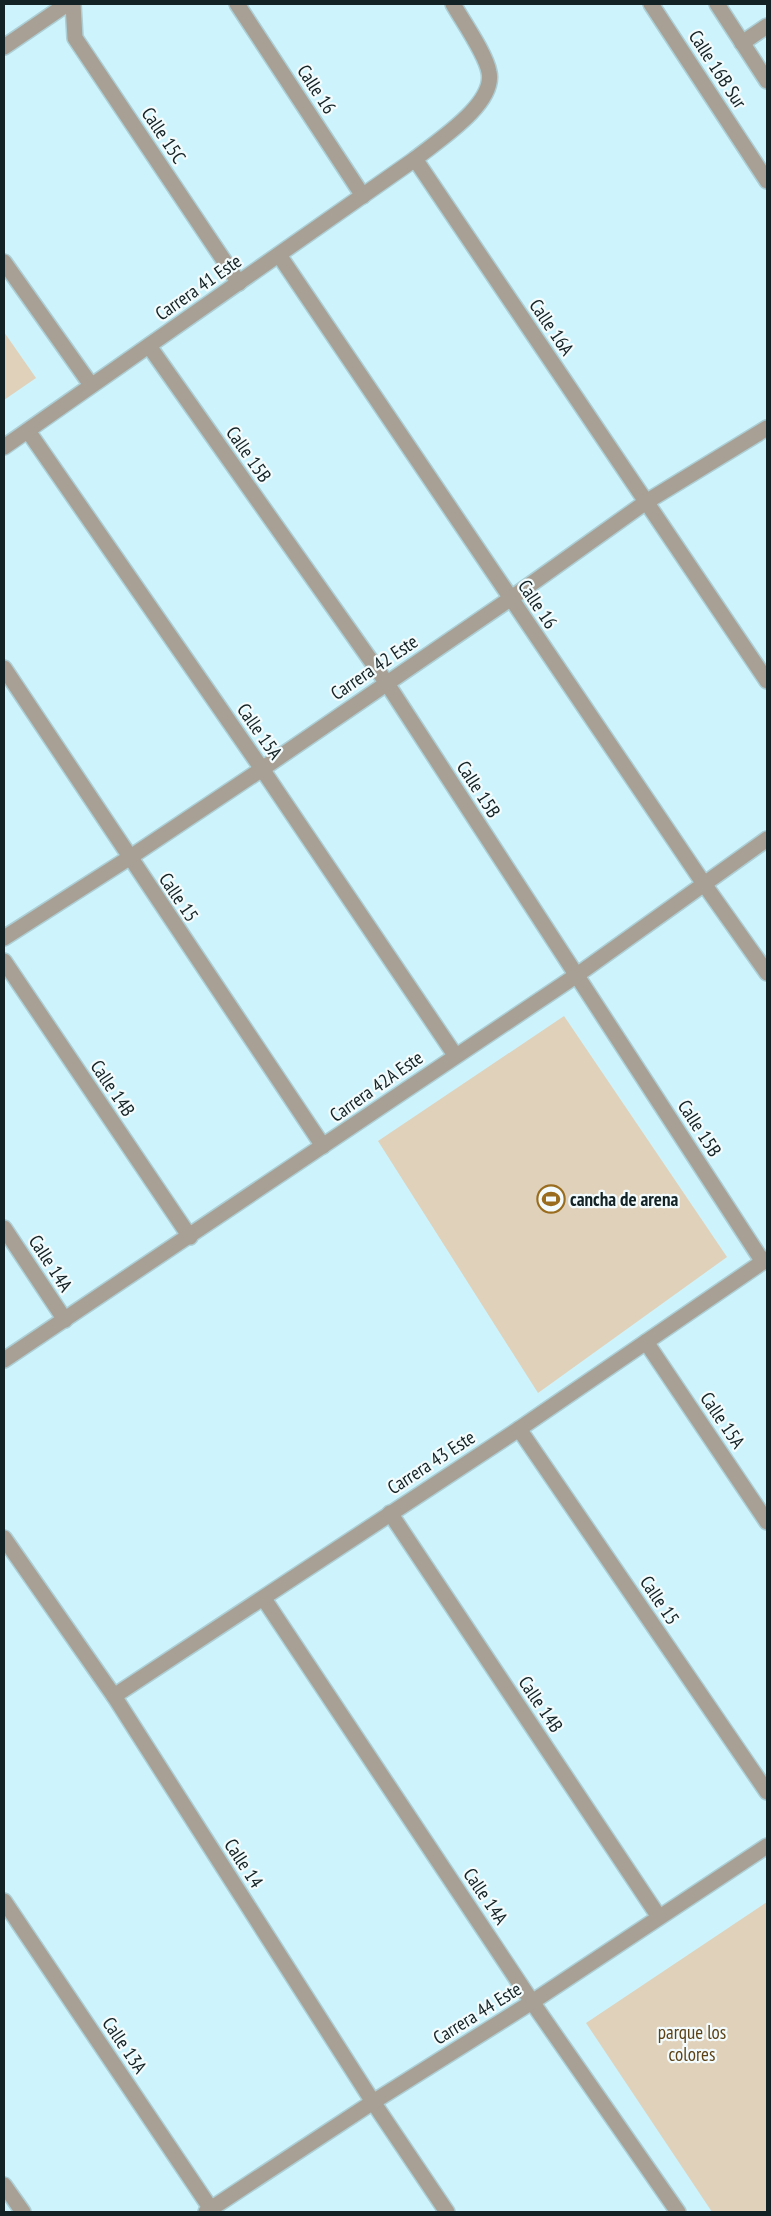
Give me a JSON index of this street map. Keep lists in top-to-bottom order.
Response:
{
  "streets": {
    "street": [
      "Calle 16B Sur",
      "Calle 16",
      "Calle 15C",
      "Carrera 41 Este",
      "Calle 16A",
      "Calle 15B",
      "Carrera 42 Este",
      "Calle 15A",
      "Calle 15",
      "Carrera 42A Este",
      "Calle 14B",
      "Calle 14A",
      "Carrera 43 Este",
      "Calle 14",
      "Carrera 44 Este",
      "Calle 13A"
    ]
  },
  "crossings": [
    ["Calle 16", "Carrera 41 Este"],
    ["Calle 16", "Carrera 42 Este"],
    ["Calle 16", "Carrera 42A Este"],
    ["Calle 15C", "Carrera 41 Este"],
    ["Carrera 41 Este", "Calle 16A"],
    ["Carrera 41 Este", "Calle 15B"],
    ["Carrera 41 Este", "Calle 15A"],
    ["Calle 16A", "Carrera 42 Este"],
    ["Calle 15B", "Carrera 42 Este"],
    ["Calle 15B", "Carrera 42A Este"],
    ["Calle 15B", "Carrera 43 Este"],
    ["Carrera 42 Este", "Calle 15A"],
    ["Carrera 42 Este", "Calle 15"],
    ["Calle 15A", "Carrera 42A Este"],
    ["Calle 15A", "Carrera 43 Este"],
    ["Calle 15", "Carrera 42A Este"],
    ["Calle 15", "Carrera 43 Este"],
    ["Carrera 42A Este", "Calle 14B"],
    ["Carrera 42A Este", "Calle 14A"],
    ["Calle 14B", "Carrera 43 Este"],
    ["Calle 14B", "Carrera 44 Este"],
    ["Calle 14A", "Carrera 43 Este"],
    ["Calle 14A", "Carrera 44 Este"],
    ["Carrera 43 Este", "Calle 14"],
    ["Calle 14", "Carrera 44 Este"],
    ["Carrera 44 Este", "Calle 13A"]
  ],
  "parks": ["parque los colores"],
  "places": {
    "sports": ["cancha de arena"]
  }
}
